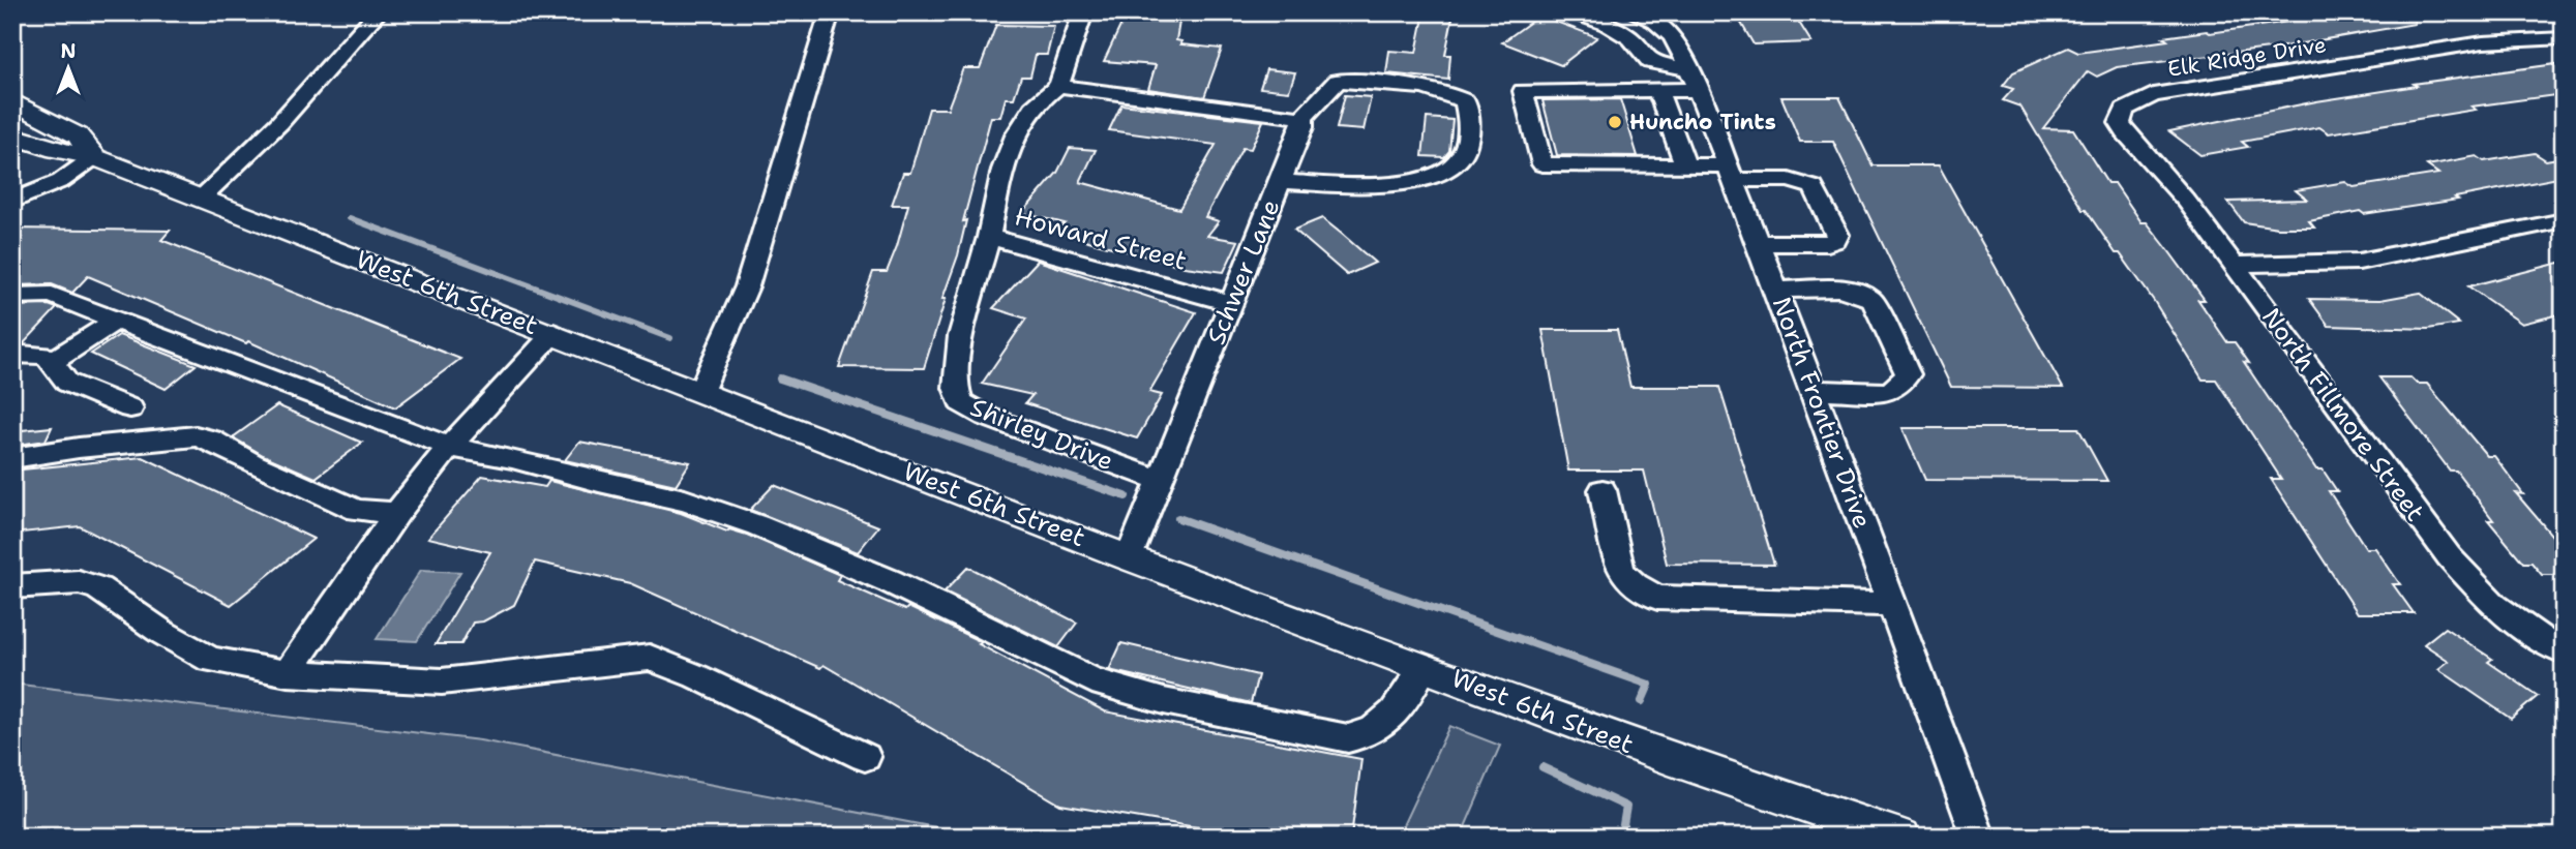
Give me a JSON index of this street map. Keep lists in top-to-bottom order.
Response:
{
  "streets": {
    "main road": ["West 6th Street"],
    "street": [
      "Elk Ridge Drive",
      "Howard Street",
      "Schwer Lane",
      "North Frontier Drive",
      "North Fillmore Street",
      "Shirley Drive"
    ]
  },
  "crossings": [
    ["Elk Ridge Drive", "North Fillmore Street"],
    ["Howard Street", "Schwer Lane"],
    ["Howard Street", "Shirley Drive"],
    ["Schwer Lane", "West 6th Street"],
    ["Schwer Lane", "Shirley Drive"]
  ],
  "places": ["Huncho Tints"],
  "north": "top"
}
